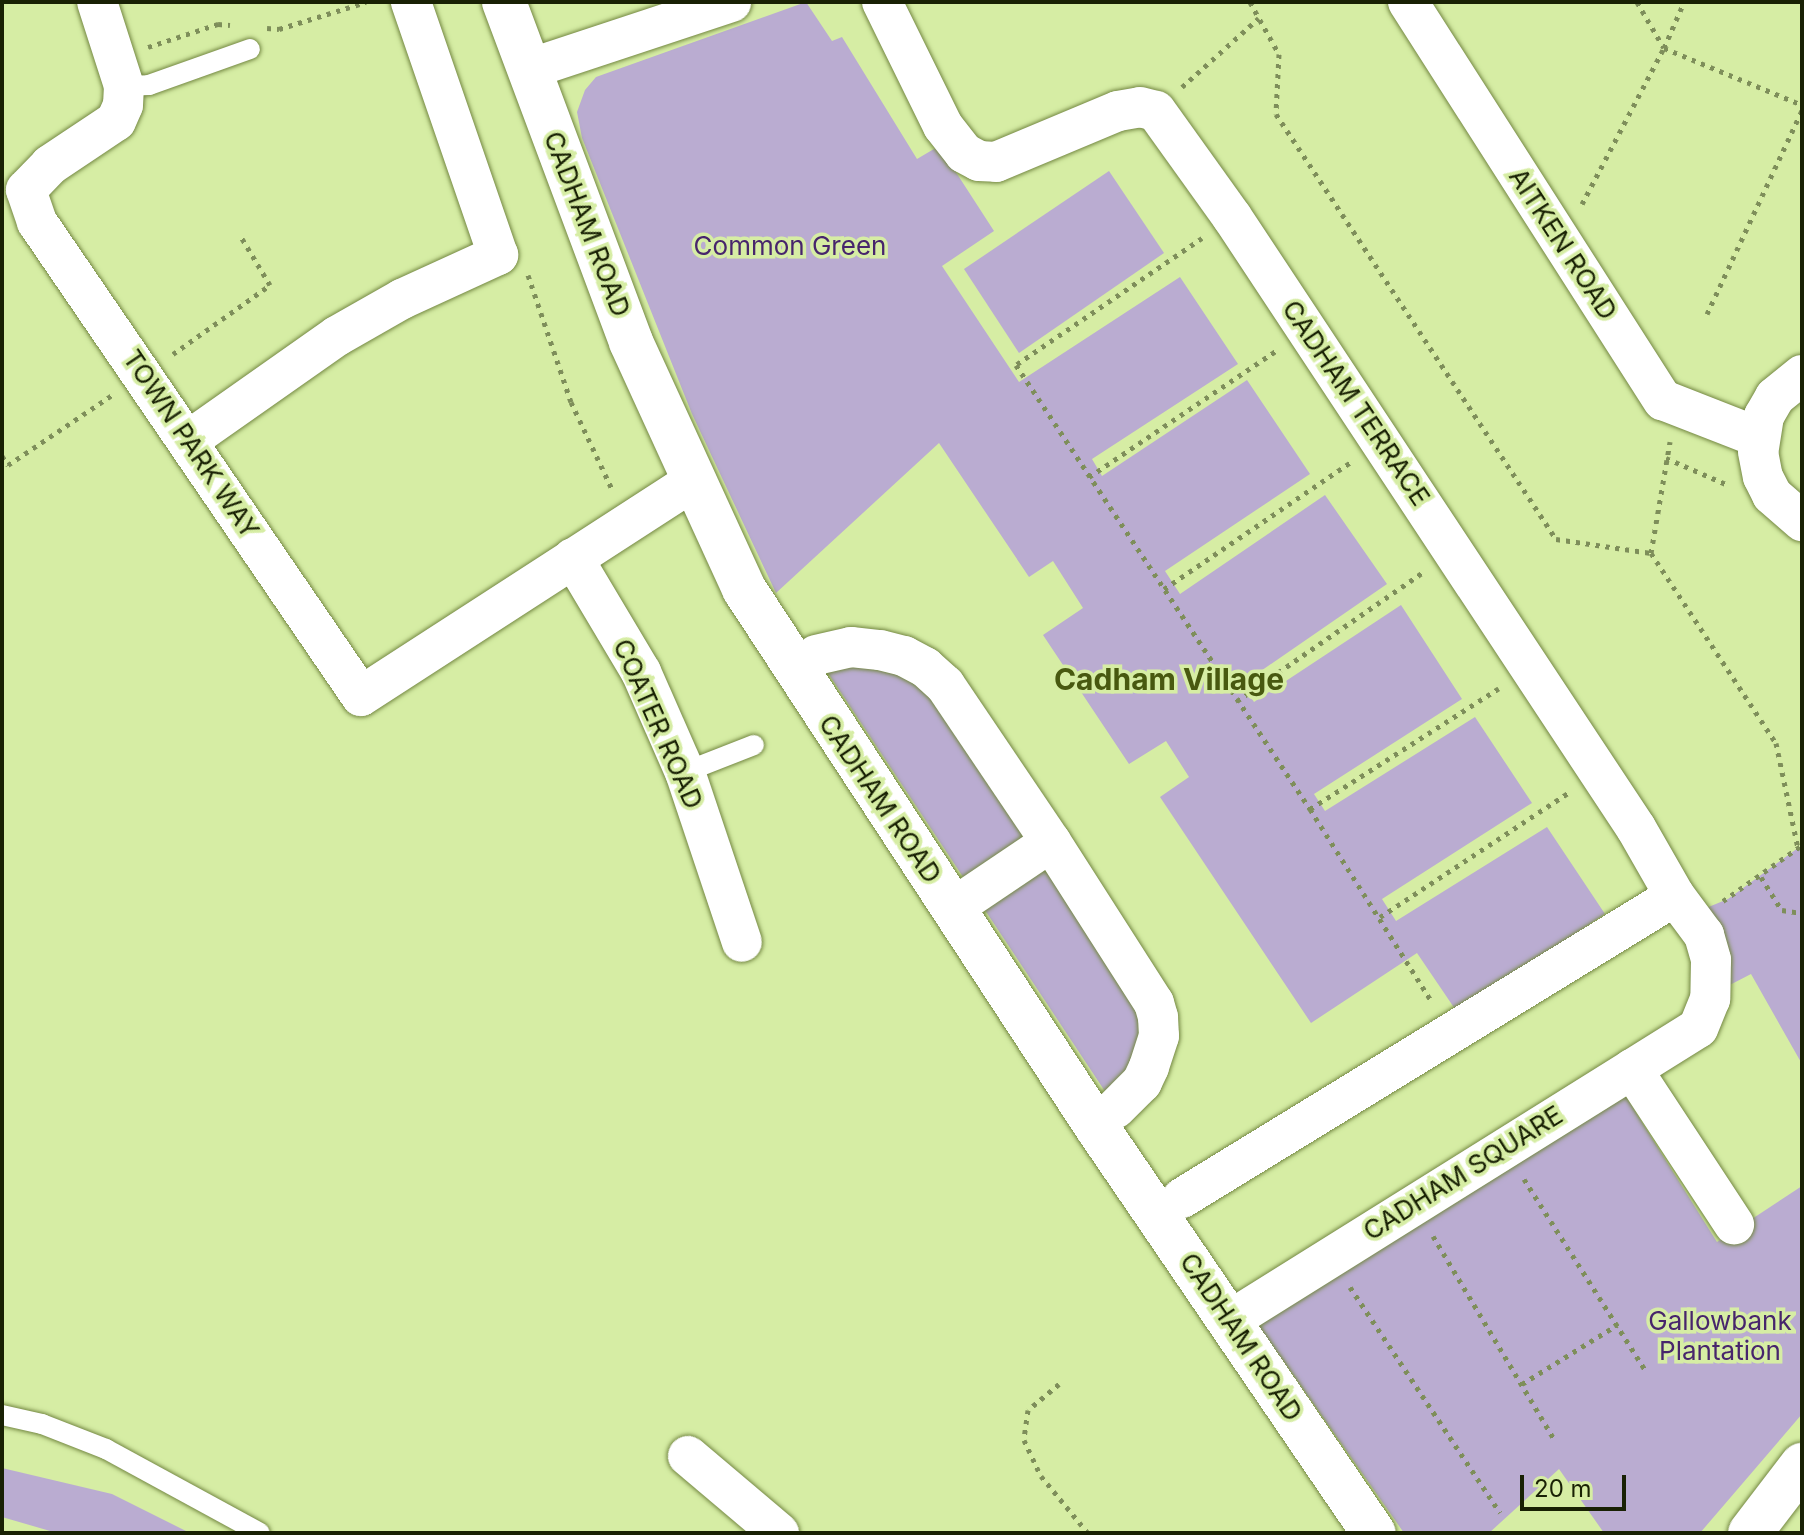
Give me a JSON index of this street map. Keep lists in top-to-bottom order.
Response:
{
  "streets": {
    "main road": ["CADHAM ROAD"],
    "street": [
      "AITKEN ROAD",
      "CADHAM TERRACE",
      "TOWN PARK WAY",
      "COATER ROAD",
      "CADHAM SQUARE"
    ]
  },
  "crossings": [
    ["CADHAM ROAD", "CADHAM SQUARE"],
    ["CADHAM TERRACE", "CADHAM SQUARE"],
    ["TOWN PARK WAY", "COATER ROAD"]
  ],
  "districts": ["Cadham Village"],
  "parks": ["Common Green", "Gallowbank Plantation"],
  "scale_bar": "20 m"
}
